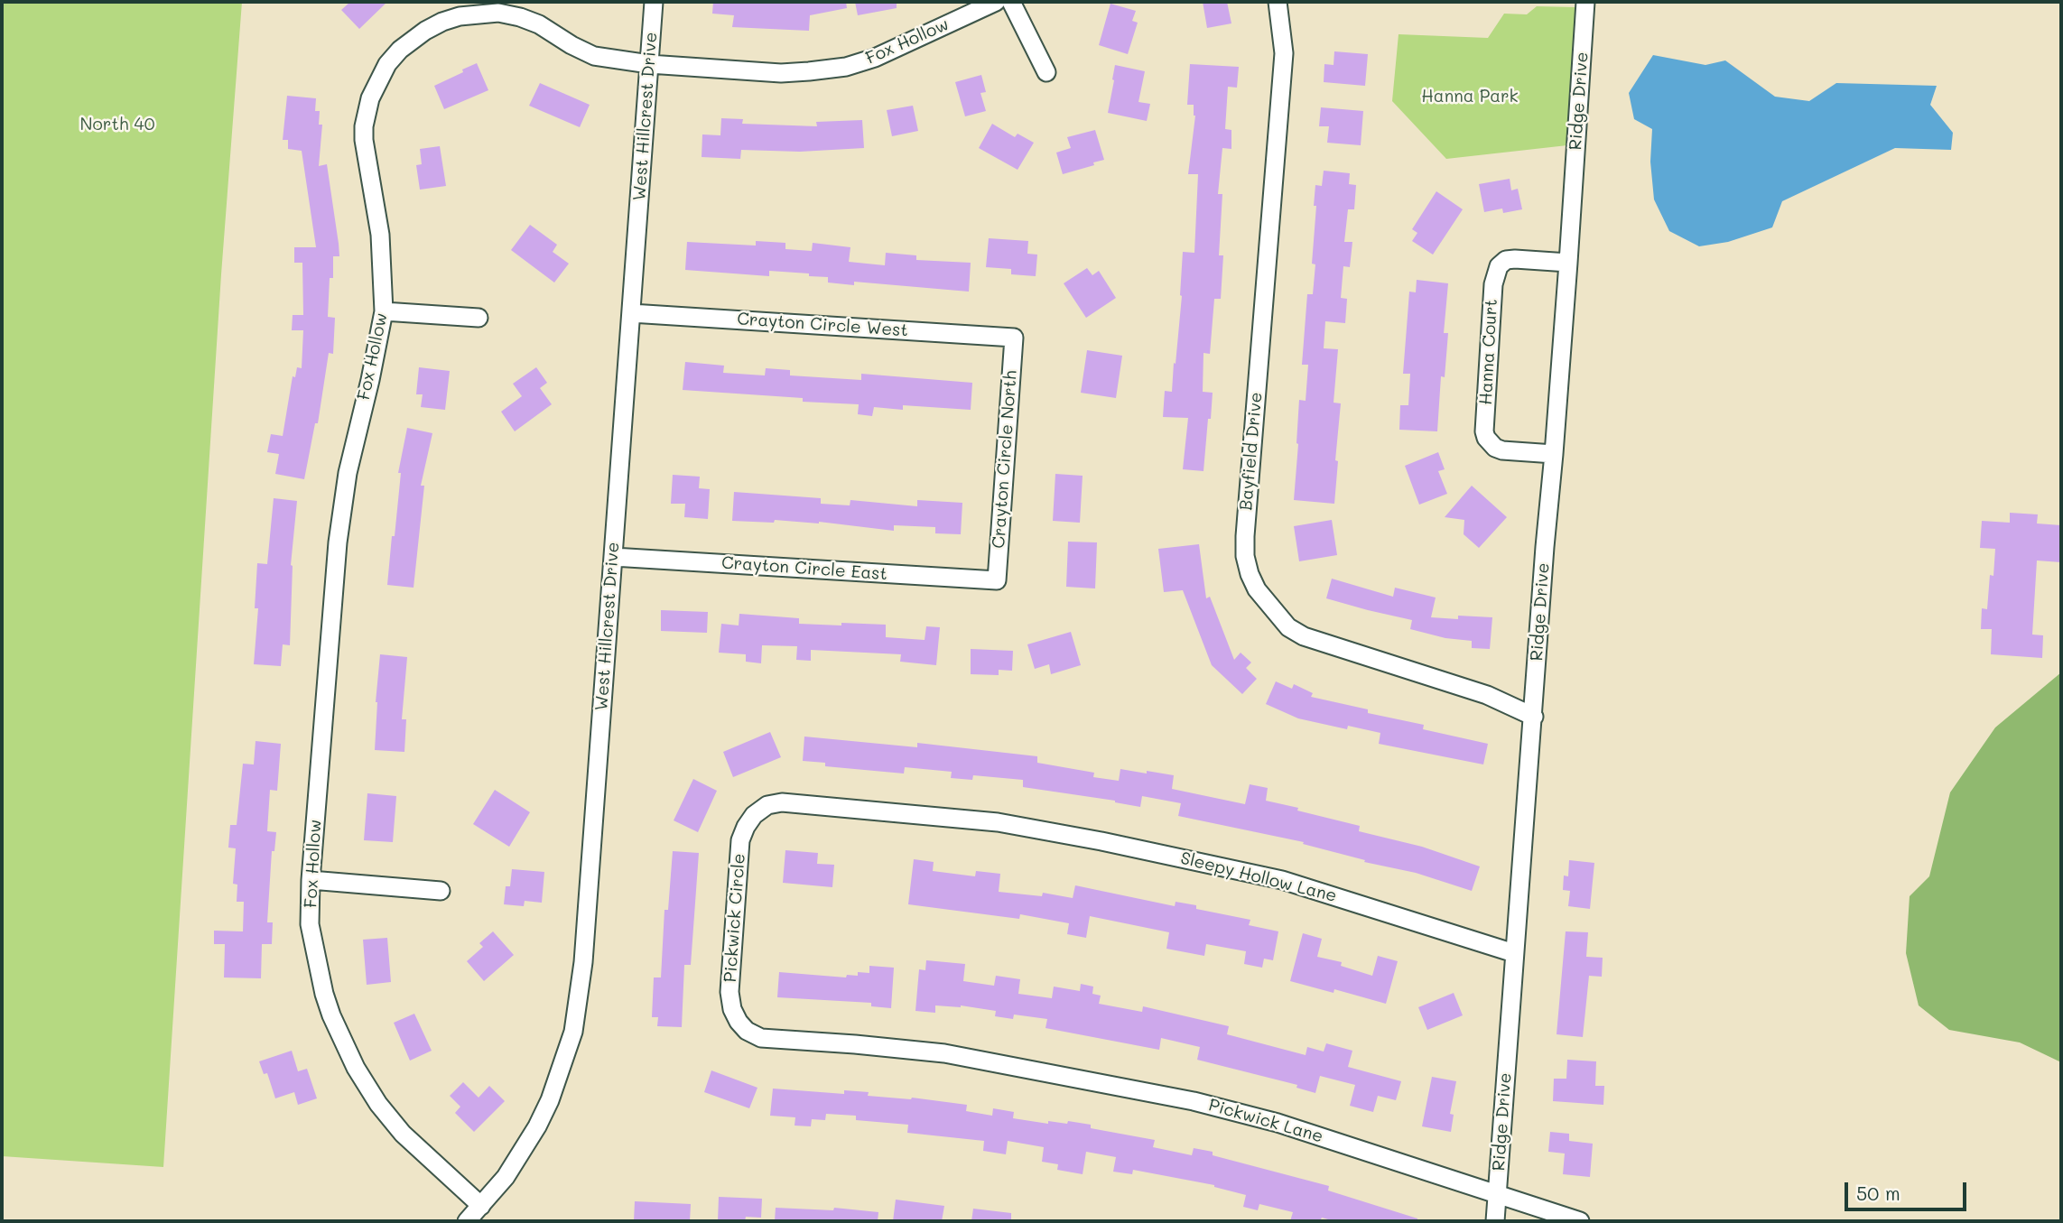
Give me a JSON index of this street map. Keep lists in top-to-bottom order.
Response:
{
  "streets": {
    "street": [
      "Fox Hollow",
      "Ridge Drive",
      "West Hillcrest Drive",
      "Crayton Circle West",
      "Hanna Court",
      "Bayfield Drive",
      "Crayton Circle North",
      "Crayton Circle East",
      "Sleepy Hollow Lane",
      "Pickwick Circle",
      "Pickwick Lane"
    ]
  },
  "crossings": [
    ["Fox Hollow", "West Hillcrest Drive"],
    ["Ridge Drive", "Hanna Court"],
    ["Ridge Drive", "Bayfield Drive"],
    ["Ridge Drive", "Sleepy Hollow Lane"],
    ["Ridge Drive", "Pickwick Lane"],
    ["West Hillcrest Drive", "Crayton Circle West"],
    ["West Hillcrest Drive", "Crayton Circle East"],
    ["Crayton Circle West", "Crayton Circle North"],
    ["Crayton Circle North", "Crayton Circle East"],
    ["Sleepy Hollow Lane", "Pickwick Circle"],
    ["Pickwick Circle", "Pickwick Lane"]
  ],
  "parks": ["Hanna Park", "North 40"],
  "scale_bar": "50 m"
}
